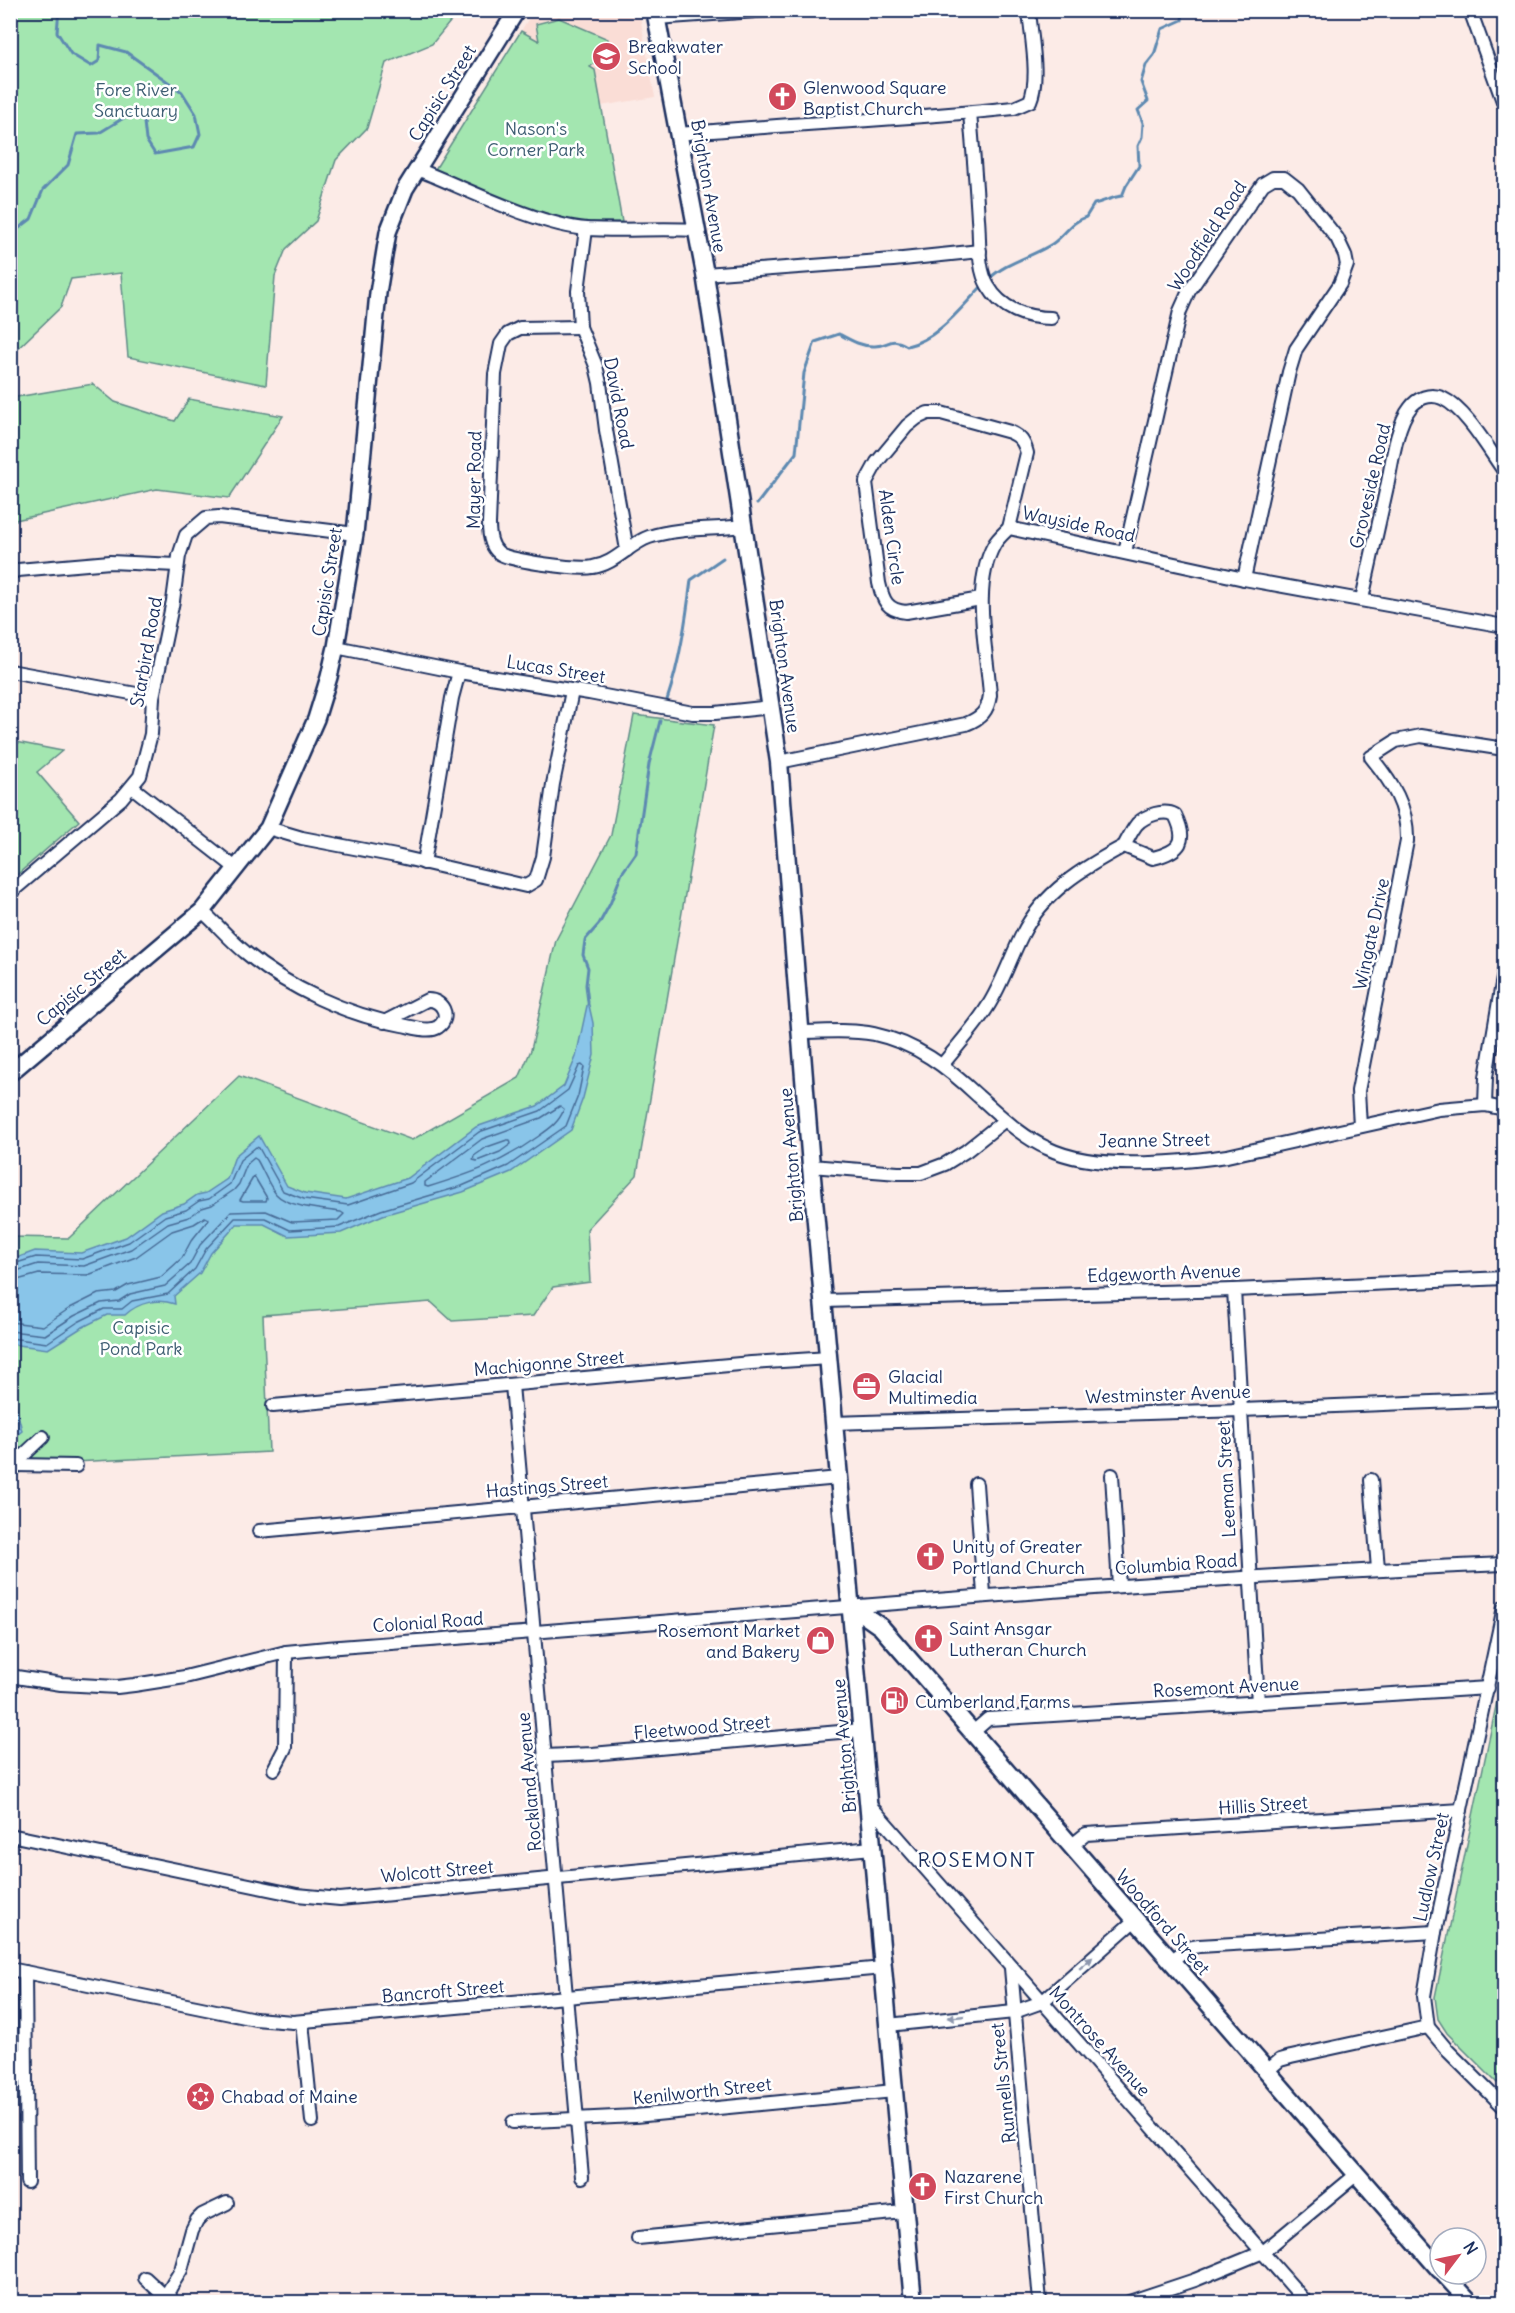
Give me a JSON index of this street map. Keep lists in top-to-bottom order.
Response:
{
  "streets": {
    "main road": ["Brighton Avenue", "Woodford Street"],
    "street": [
      "Capisic Street",
      "Woodfield Road",
      "David Road",
      "Mayer Road",
      "Groveside Road",
      "Wayside Road",
      "Alden Circle",
      "Starbird Road",
      "Lucas Street",
      "Wingate Drive",
      "Jeanne Street",
      "Edgeworth Avenue",
      "Machigonne Street",
      "Westminster Avenue",
      "Leeman Street",
      "Hastings Street",
      "Columbia Road",
      "Colonial Road",
      "Rosemont Avenue",
      "Fleetwood Street",
      "Rockland Avenue",
      "Hillis Street",
      "Ludlow Street",
      "Wolcott Street",
      "Bancroft Street",
      "Montrose Avenue",
      "Runnells Street",
      "Kenilworth Street"
    ]
  },
  "crossings": [
    ["Capisic Street", "Starbird Road"],
    ["Capisic Street", "Lucas Street"],
    ["Brighton Avenue", "Mayer Road"],
    ["Brighton Avenue", "Wayside Road"],
    ["Brighton Avenue", "Lucas Street"],
    ["Brighton Avenue", "Jeanne Street"],
    ["Brighton Avenue", "Edgeworth Avenue"],
    ["Brighton Avenue", "Machigonne Street"],
    ["Brighton Avenue", "Westminster Avenue"],
    ["Brighton Avenue", "Hastings Street"],
    ["Brighton Avenue", "Columbia Road"],
    ["Brighton Avenue", "Colonial Road"],
    ["Brighton Avenue", "Fleetwood Street"],
    ["Brighton Avenue", "Wolcott Street"],
    ["Brighton Avenue", "Woodford Street"],
    ["Brighton Avenue", "Bancroft Street"],
    ["Brighton Avenue", "Montrose Avenue"],
    ["Brighton Avenue", "Kenilworth Street"],
    ["Woodfield Road", "Wayside Road"],
    ["David Road", "Mayer Road"],
    ["Groveside Road", "Wayside Road"],
    ["Wayside Road", "Alden Circle"],
    ["Wingate Drive", "Jeanne Street"],
    ["Edgeworth Avenue", "Leeman Street"],
    ["Machigonne Street", "Rockland Avenue"],
    ["Westminster Avenue", "Leeman Street"],
    ["Leeman Street", "Columbia Road"],
    ["Leeman Street", "Rosemont Avenue"],
    ["Hastings Street", "Rockland Avenue"],
    ["Columbia Road", "Colonial Road"],
    ["Columbia Road", "Woodford Street"],
    ["Colonial Road", "Rockland Avenue"],
    ["Colonial Road", "Woodford Street"],
    ["Rosemont Avenue", "Ludlow Street"],
    ["Rosemont Avenue", "Woodford Street"],
    ["Fleetwood Street", "Rockland Avenue"],
    ["Rockland Avenue", "Wolcott Street"],
    ["Rockland Avenue", "Bancroft Street"],
    ["Rockland Avenue", "Kenilworth Street"],
    ["Hillis Street", "Ludlow Street"],
    ["Hillis Street", "Woodford Street"],
    ["Montrose Avenue", "Runnells Street"]
  ],
  "districts": ["ROSEMONT"],
  "parks": ["Fore River Sanctuary", "Nason's Corner Park", "Capisic Pond Park"],
  "places": {
    "school or university": ["Breakwater School"],
    "church": [
      "Glenwood Square Baptist Church",
      "Unity of Greater Portland Church",
      "Saint Ansgar Lutheran Church",
      "Nazarene First Church"
    ],
    "office": ["Glacial Multimedia"],
    "shop": ["Rosemont Market and Bakery"],
    "fuel station": ["Cumberland Farms"],
    "synagogue": ["Chabad of Maine"]
  },
  "north": "top right"
}
